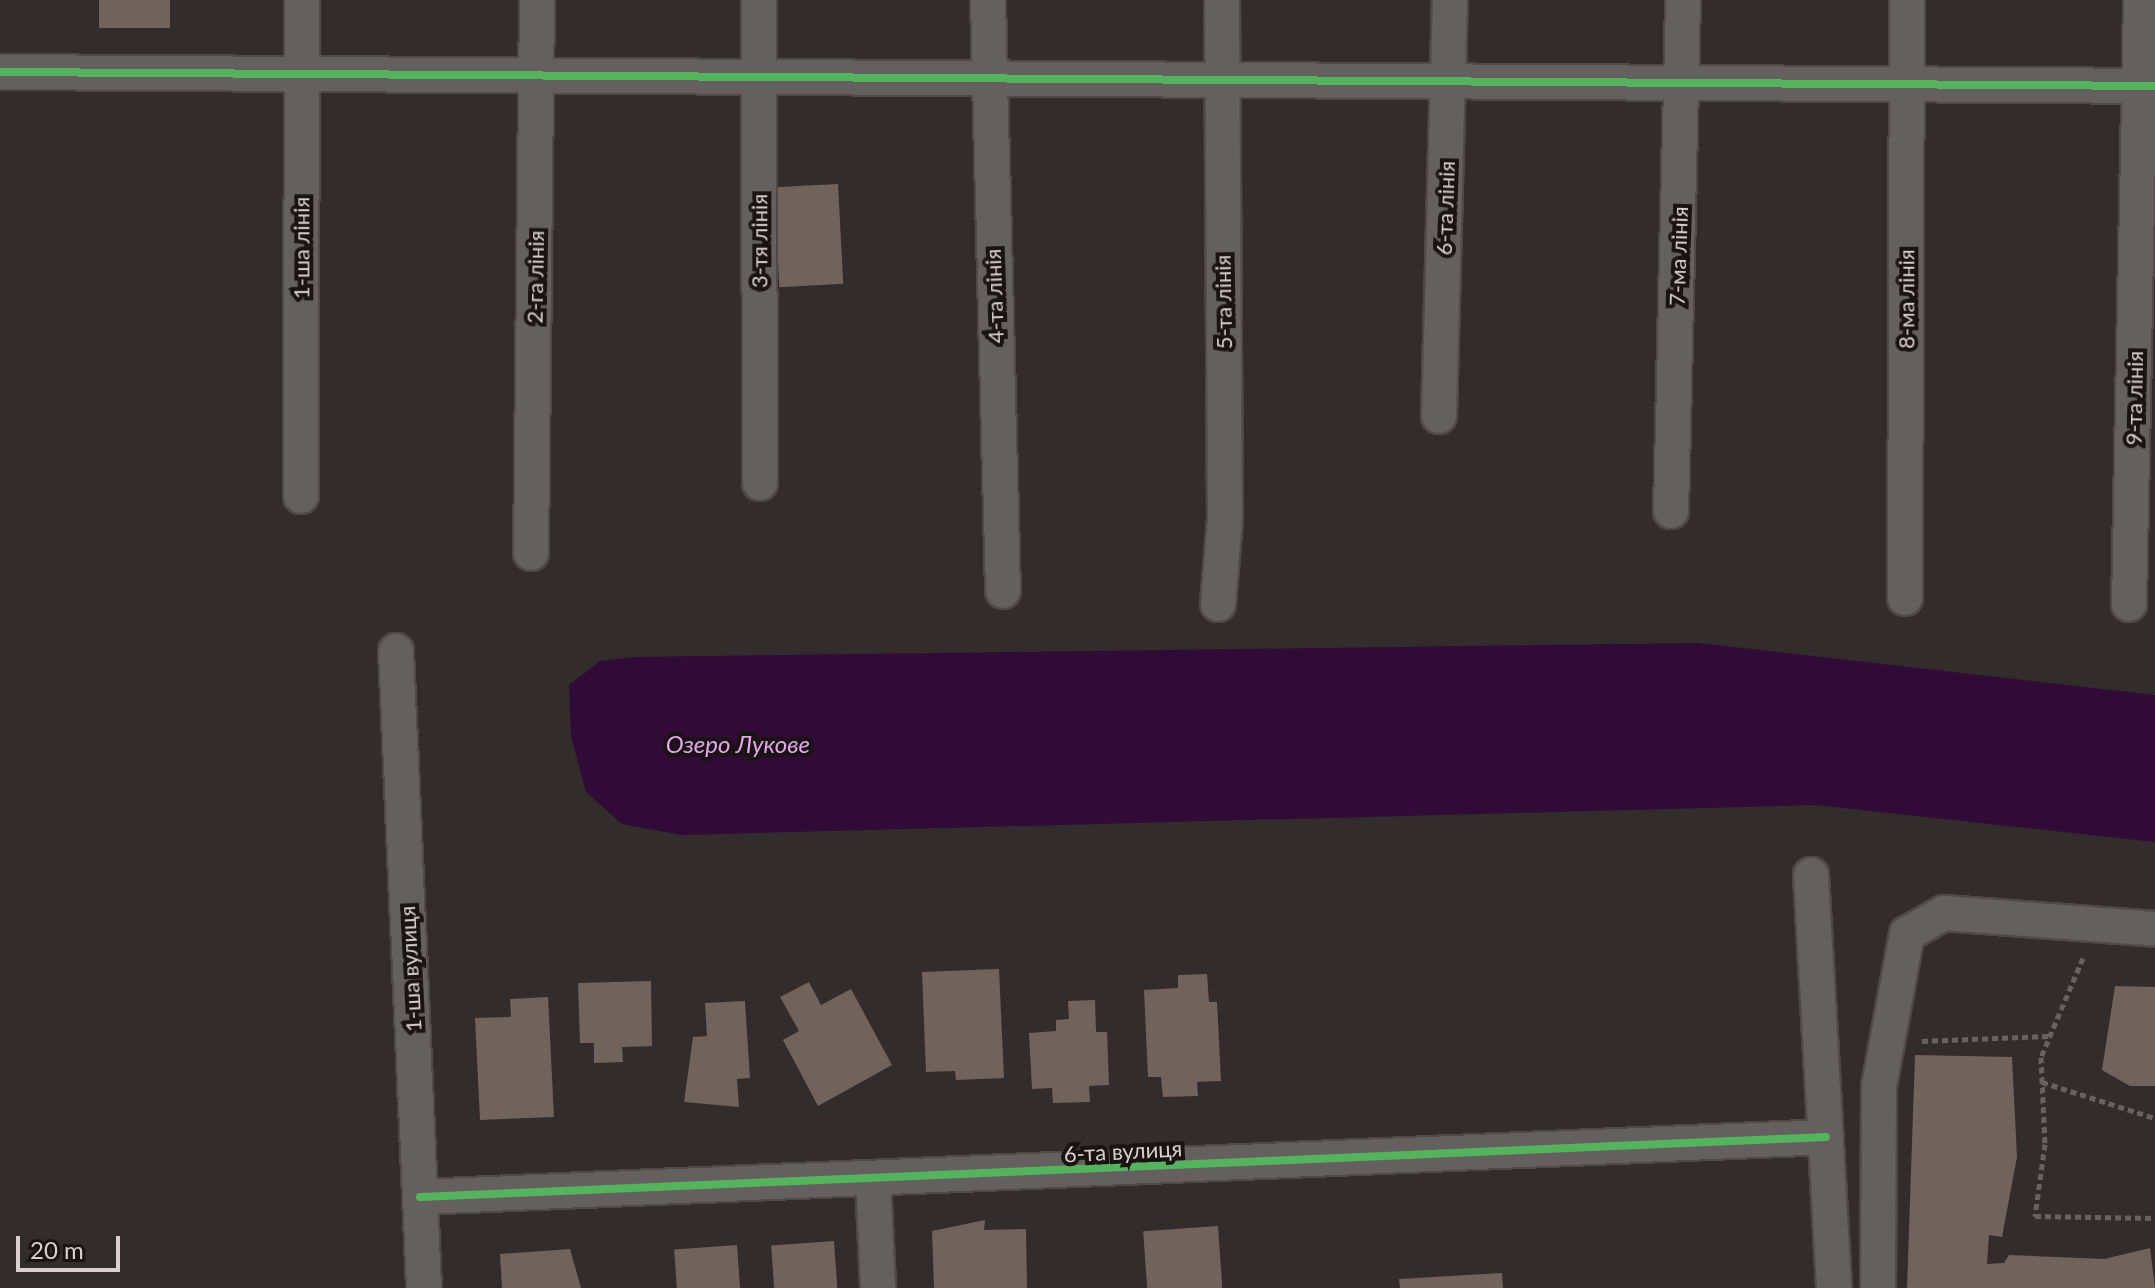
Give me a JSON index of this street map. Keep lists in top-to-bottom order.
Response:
{
  "streets": {
    "street": [
      "6-та лінія",
      "3-тя лінія",
      "1-ша лінія",
      "7-ма лінія",
      "2-га лінія",
      "4-та лінія",
      "8-ма лінія",
      "5-та лінія",
      "9-та лінія",
      "1-ша вулиця",
      "6-та вулиця"
    ]
  },
  "crossings": [
    ["1-ша вулиця", "6-та вулиця"]
  ],
  "water": ["Озеро Лукове"],
  "scale_bar": "20 m"
}
